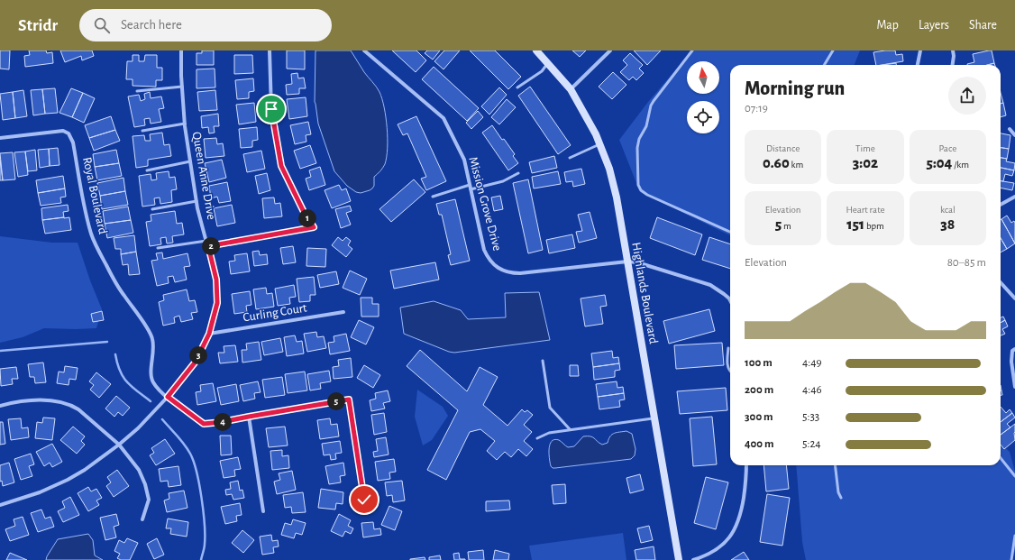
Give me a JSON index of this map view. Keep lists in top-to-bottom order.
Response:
{
  "streets": {
    "street": [
      "Queen Anne Drive",
      "Royal Boulevard",
      "Mission Grove Drive",
      "Highlands Boulevard",
      "Curling Court"
    ]
  },
  "crossings": [
    ["Queen Anne Drive", "Royal Boulevard"],
    ["Queen Anne Drive", "Curling Court"],
    ["Mission Grove Drive", "Highlands Boulevard"]
  ],
  "north": "top",
  "page": {
    "header": "Stridr",
    "search": "Search here",
    "nav": ["Map", "Layers", "Share"],
    "heading": ["Morning run", "07:19"],
    "stats": [
      ["Distance", "0.60 km"],
      ["Time", "3:02"],
      ["Pace", "5:04 /km"],
      ["Elevation", "5 m"],
      ["Heart rate", "151 bpm"],
      ["kcal", "38"]
    ],
    "pins": [
      "1",
      "2",
      "3",
      "5",
      "4"
    ],
    "chart": ["Elevation", "80–85 m"],
    "list": [
      {
        "name": "100 m",
        "note": "4:49"
      },
      {
        "name": "200 m",
        "note": "4:46"
      },
      {
        "name": "300 m",
        "note": "5:33"
      },
      {
        "name": "400 m",
        "note": "5:24"
      }
    ]
  }
}
